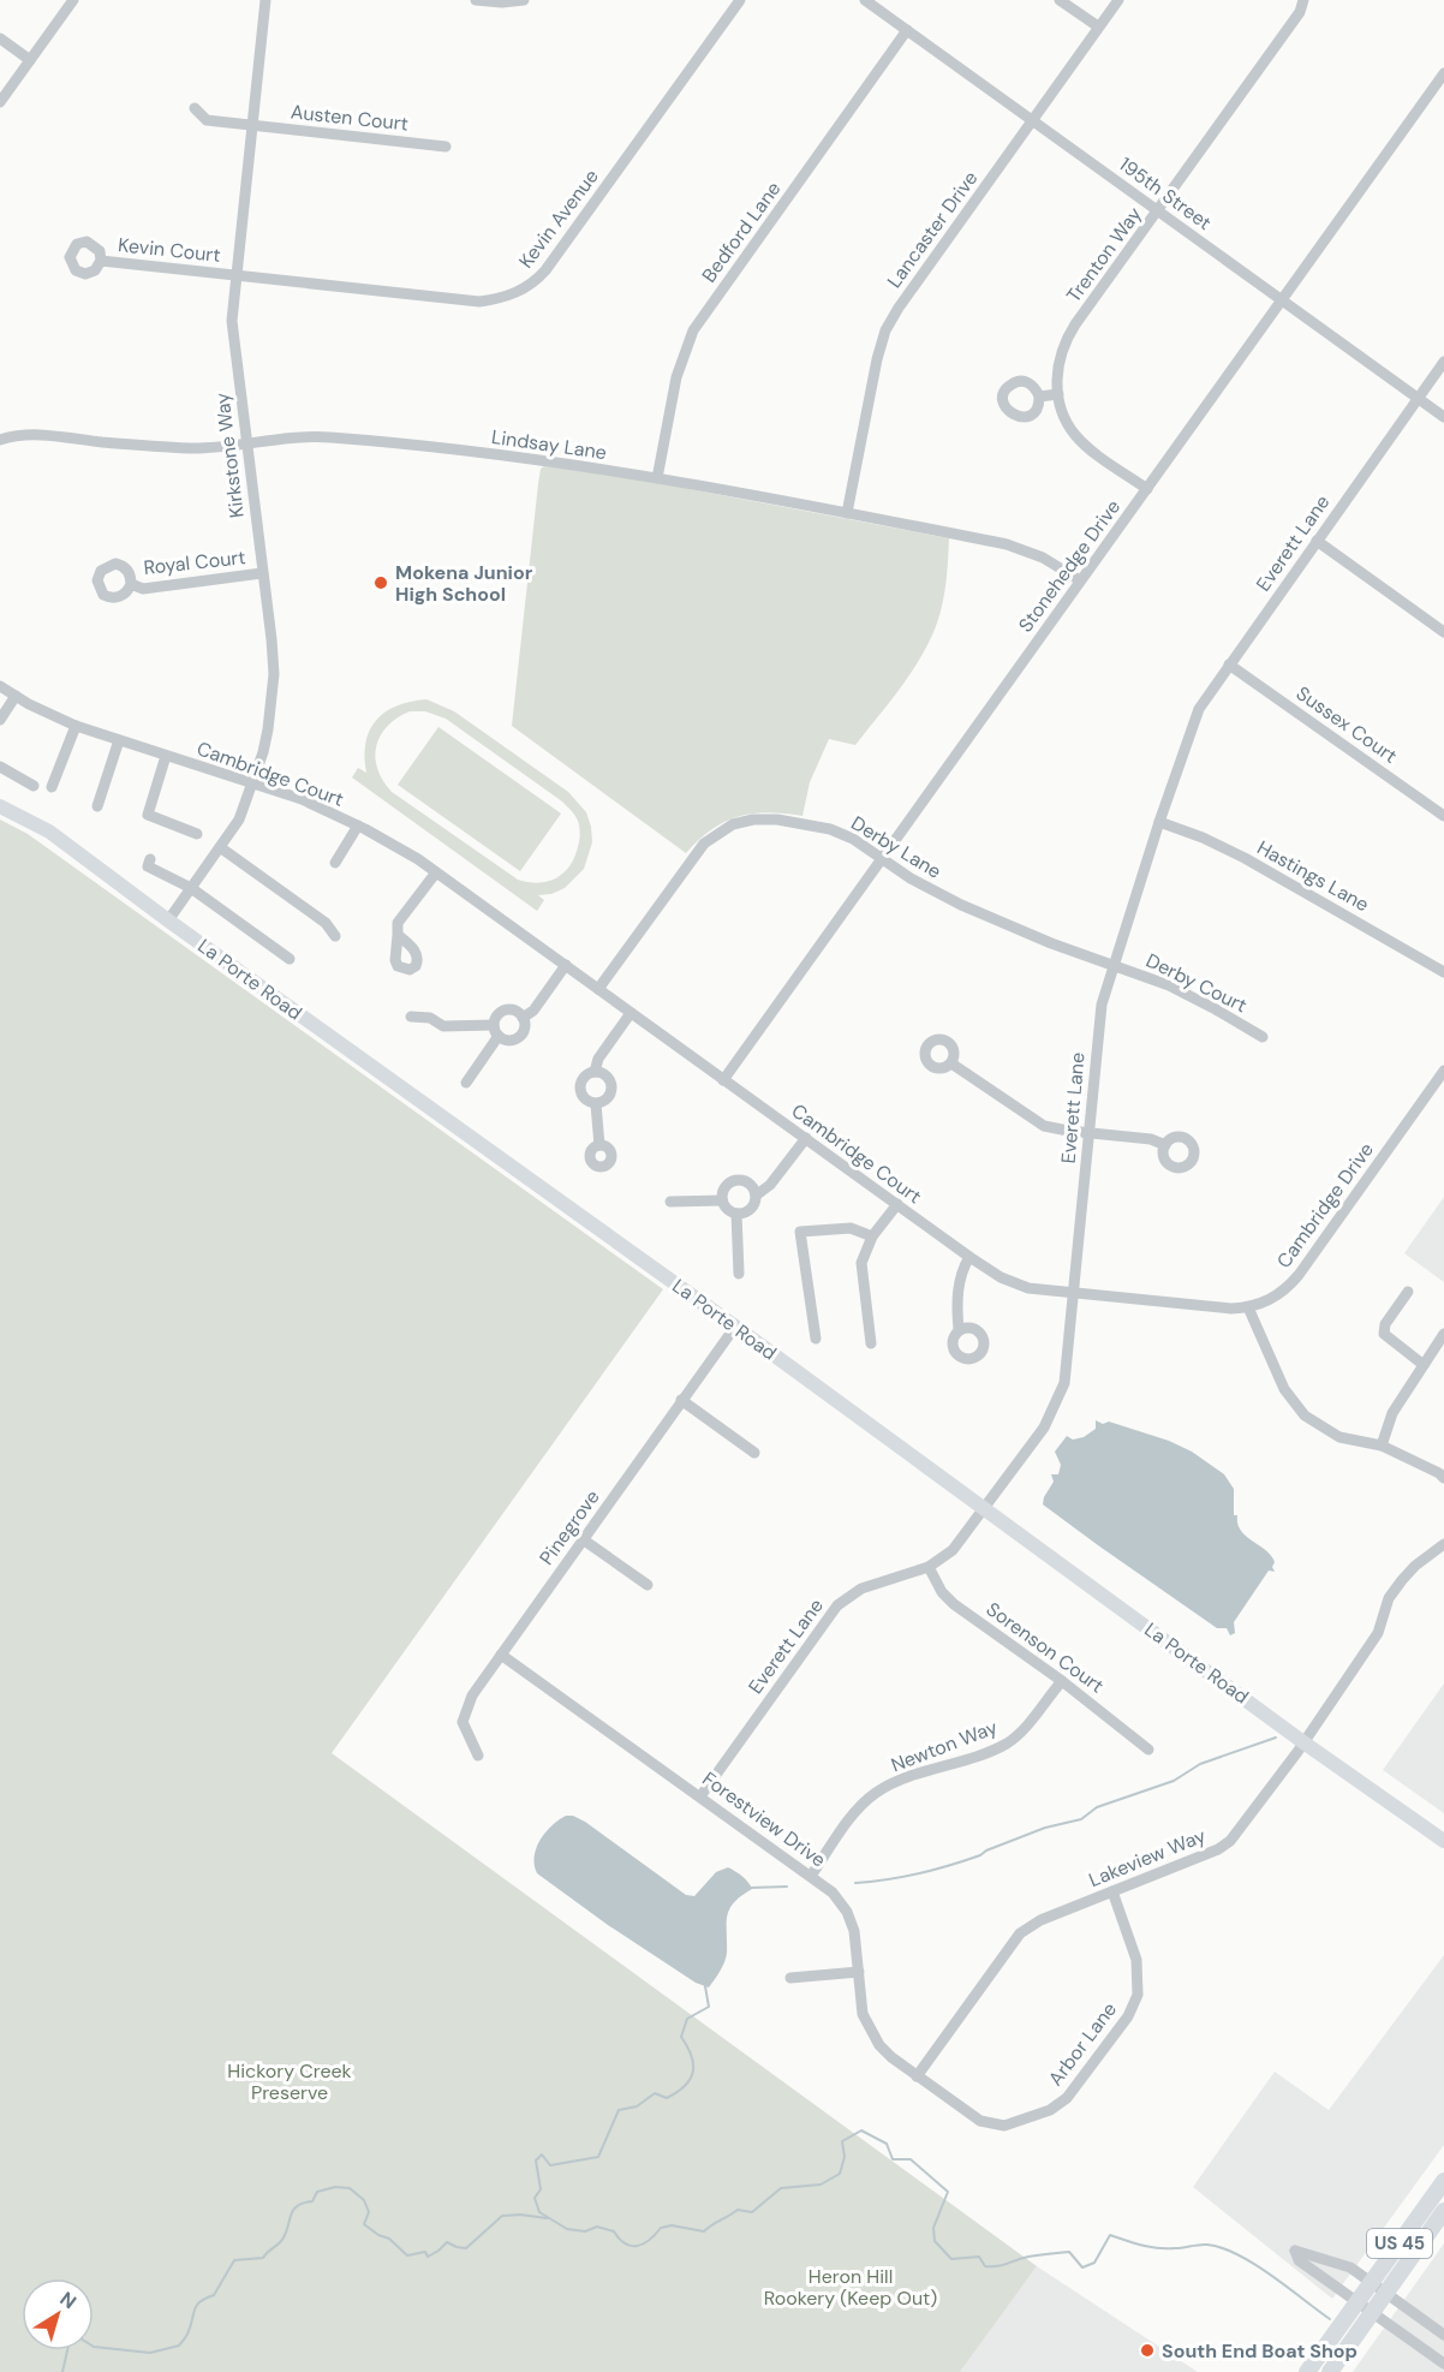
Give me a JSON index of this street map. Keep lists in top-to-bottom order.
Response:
{
  "streets": {
    "main road": ["US 45"],
    "street": [
      "Austen Court",
      "195th Street",
      "Kevin Avenue",
      "Lancaster Drive",
      "Bedford Lane",
      "Kevin Court",
      "Trenton Way",
      "Lindsay Lane",
      "Kirkstone Way",
      "Everett Lane",
      "Royal Court",
      "Stonehedge Drive",
      "Sussex Court",
      "Cambridge Court",
      "Derby Lane",
      "Hastings Lane",
      "La Porte Road",
      "Derby Court",
      "Cambridge Drive",
      "Pinegrove",
      "Sorenson Court",
      "Newton Way",
      "Forestview Drive",
      "Lakeview Way",
      "Arbor Lane"
    ]
  },
  "crossings": [
    ["Austen Court", "Kirkstone Way"],
    ["195th Street", "Lancaster Drive"],
    ["195th Street", "Bedford Lane"],
    ["195th Street", "Trenton Way"],
    ["195th Street", "Everett Lane"],
    ["195th Street", "Stonehedge Drive"],
    ["Kevin Avenue", "Kevin Court"],
    ["Kevin Avenue", "Kirkstone Way"],
    ["Lancaster Drive", "Lindsay Lane"],
    ["Bedford Lane", "Lindsay Lane"],
    ["Kevin Court", "Kirkstone Way"],
    ["Trenton Way", "Stonehedge Drive"],
    ["Lindsay Lane", "Kirkstone Way"],
    ["Lindsay Lane", "Stonehedge Drive"],
    ["Kirkstone Way", "Royal Court"],
    ["Kirkstone Way", "Cambridge Court"],
    ["Kirkstone Way", "La Porte Road"],
    ["Everett Lane", "Sussex Court"],
    ["Everett Lane", "Cambridge Court"],
    ["Everett Lane", "Derby Lane"],
    ["Everett Lane", "Hastings Lane"],
    ["Everett Lane", "La Porte Road"],
    ["Everett Lane", "Derby Court"],
    ["Everett Lane", "Cambridge Drive"],
    ["Everett Lane", "Sorenson Court"],
    ["Everett Lane", "Forestview Drive"],
    ["Stonehedge Drive", "Cambridge Court"],
    ["Stonehedge Drive", "Derby Lane"],
    ["Cambridge Court", "Derby Lane"],
    ["Cambridge Court", "Cambridge Drive"],
    ["Derby Lane", "Derby Court"],
    ["La Porte Road", "Pinegrove"],
    ["La Porte Road", "Lakeview Way"],
    ["Pinegrove", "Forestview Drive"],
    ["Sorenson Court", "Newton Way"],
    ["Newton Way", "Forestview Drive"],
    ["Forestview Drive", "Lakeview Way"],
    ["Forestview Drive", "Arbor Lane"],
    ["Lakeview Way", "Arbor Lane"]
  ],
  "parks": ["Hickory Creek Preserve", "Heron Hill Rookery (Keep Out)"],
  "places": ["Mokena Junior High School", "South End Boat Shop"],
  "north": "top right"
}
